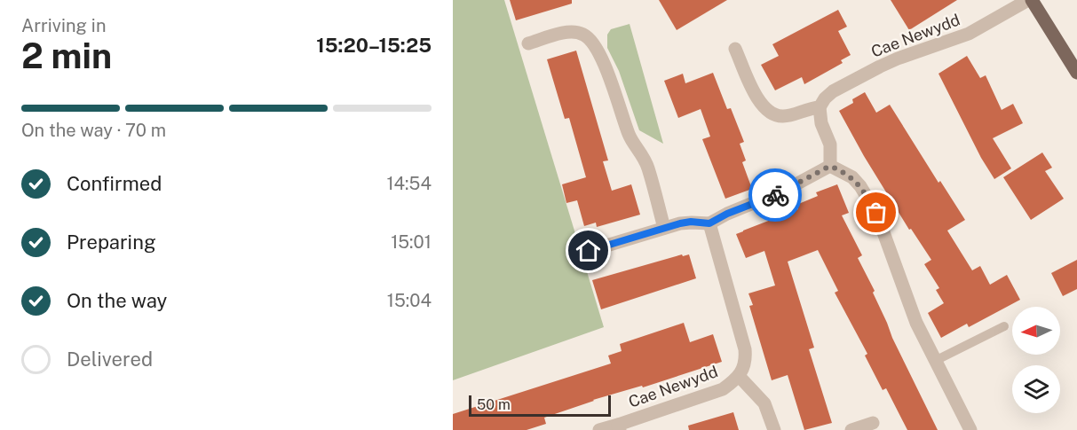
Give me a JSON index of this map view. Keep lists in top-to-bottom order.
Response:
{
  "streets": {
    "street": ["Cae Newydd"]
  },
  "scale_bar": "50 m",
  "north": "left",
  "page": {
    "heading": ["2 min", "Arriving in", "15:20–15:25"],
    "bar": "On the way · 70 m",
    "list": [
      ["Confirmed", "14:54"],
      ["Preparing", "15:01"],
      ["On the way", "15:04"],
      "Delivered"
    ],
    "scale": "50 m"
  }
}
